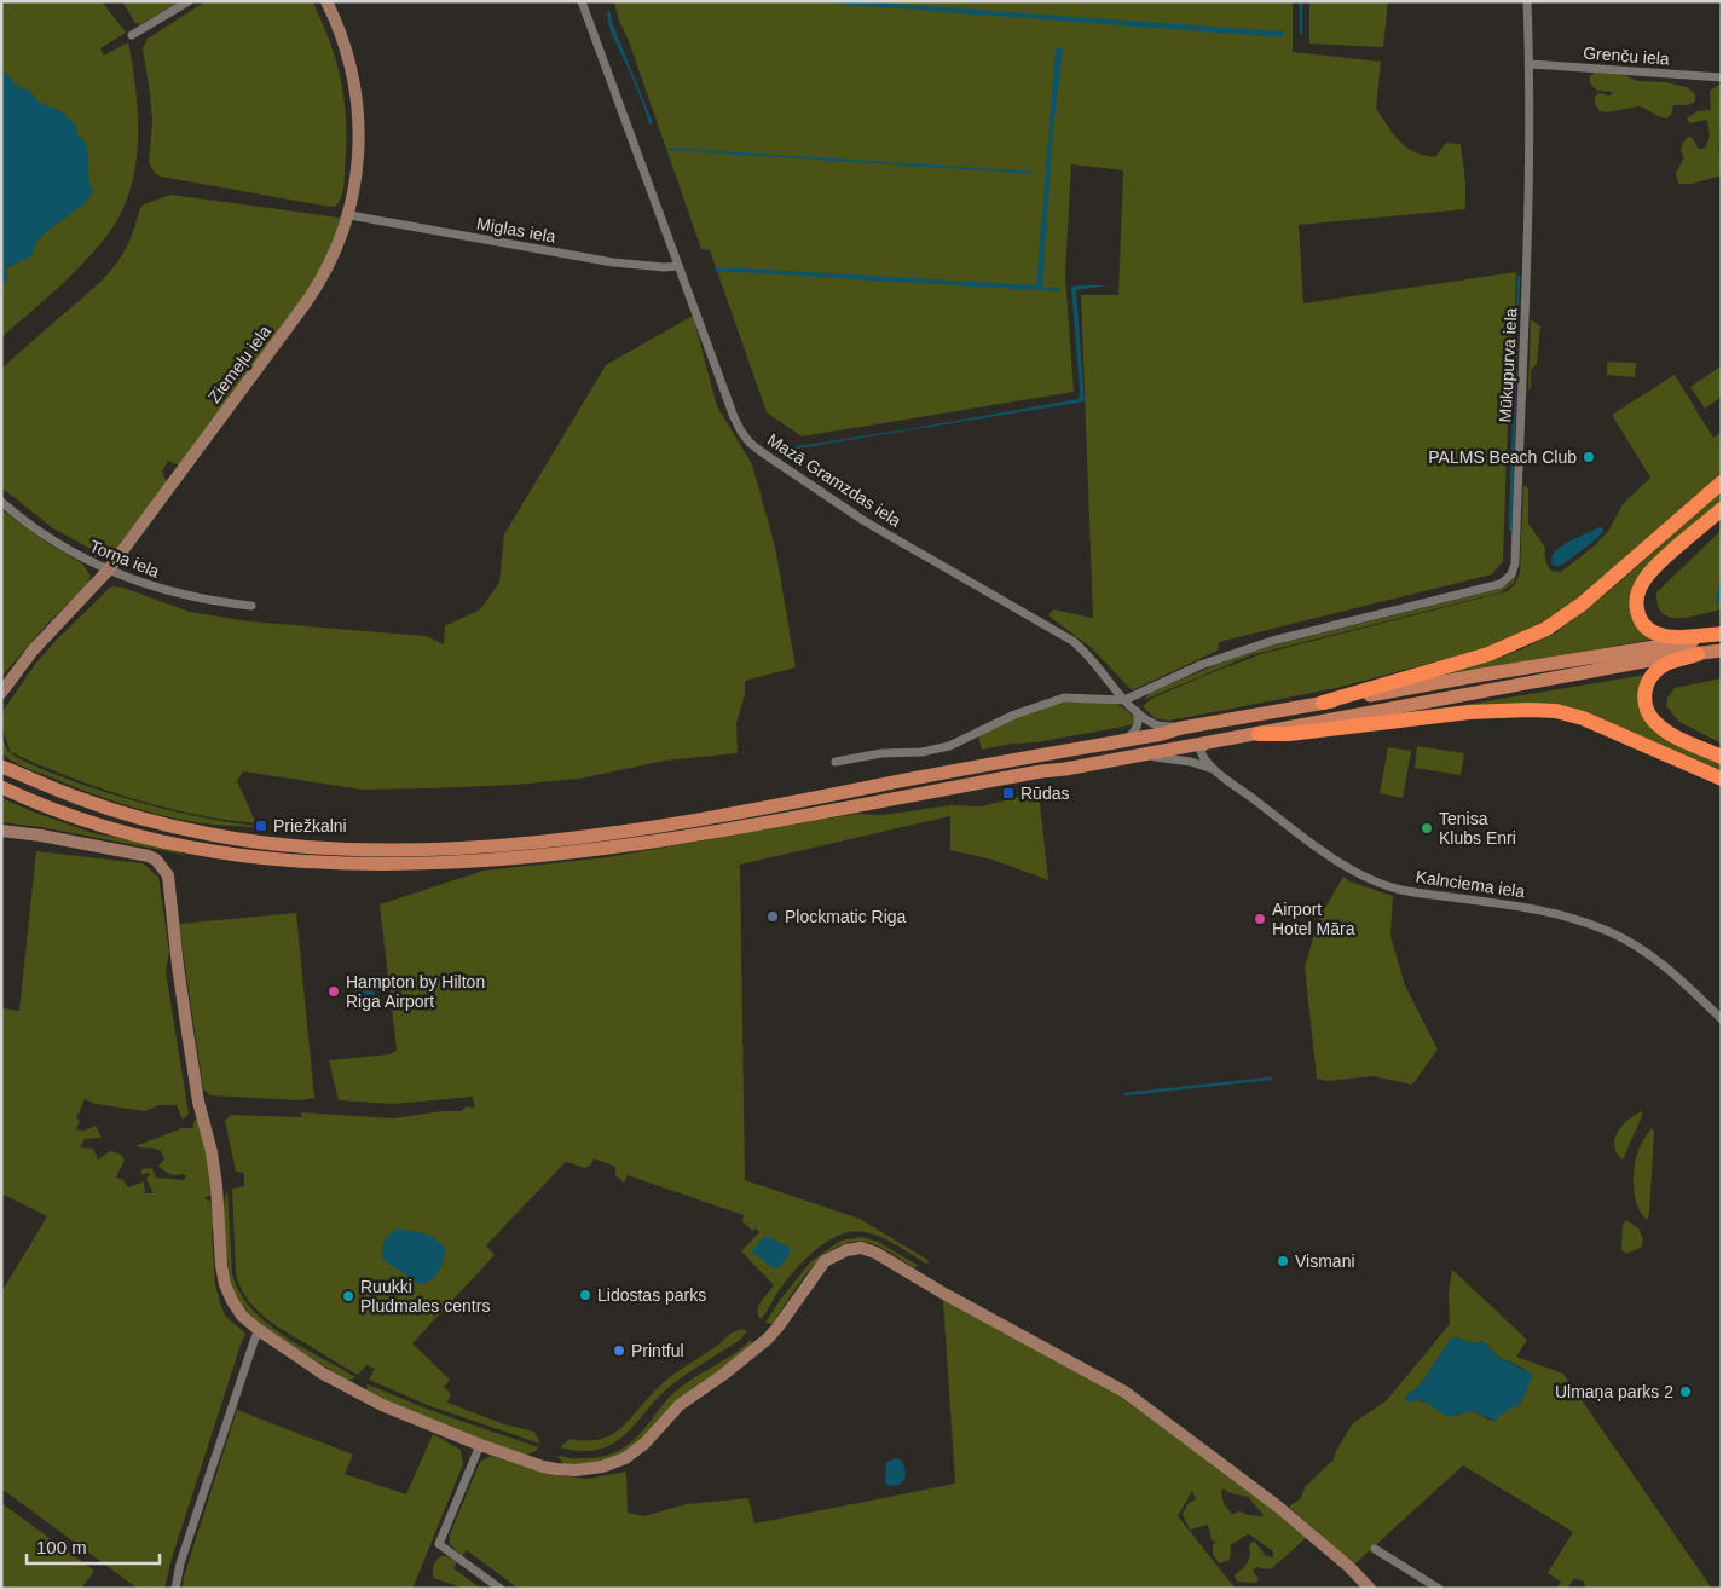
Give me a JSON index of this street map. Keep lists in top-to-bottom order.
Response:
{
  "streets": {
    "street": [
      "Grenču iela",
      "Miglas iela",
      "Ziemeļu iela",
      "Mūkupurva iela",
      "Mazā Gramzdas iela",
      "Torņa iela",
      "Kalnciema iela"
    ]
  },
  "crossings": [
    ["Grenču iela", "Mūkupurva iela"],
    ["Miglas iela", "Ziemeļu iela"],
    ["Miglas iela", "Mazā Gramzdas iela"],
    ["Ziemeļu iela", "Torņa iela"],
    ["Mūkupurva iela", "Mazā Gramzdas iela"]
  ],
  "places": {
    "other": [
      "PALMS Beach Club",
      "Tenisa Klubs Enri",
      "Plockmatic Riga",
      "Airport Hotel Māra",
      "Hampton by Hilton Riga Airport",
      "Vismani",
      "Lidostas parks",
      "Ruukki Pludmales centrs",
      "Printful",
      "Ulmaņa parks 2"
    ],
    "transit": ["Rūdas", "Priežkalni"]
  },
  "scale_bar": "100 m"
}
